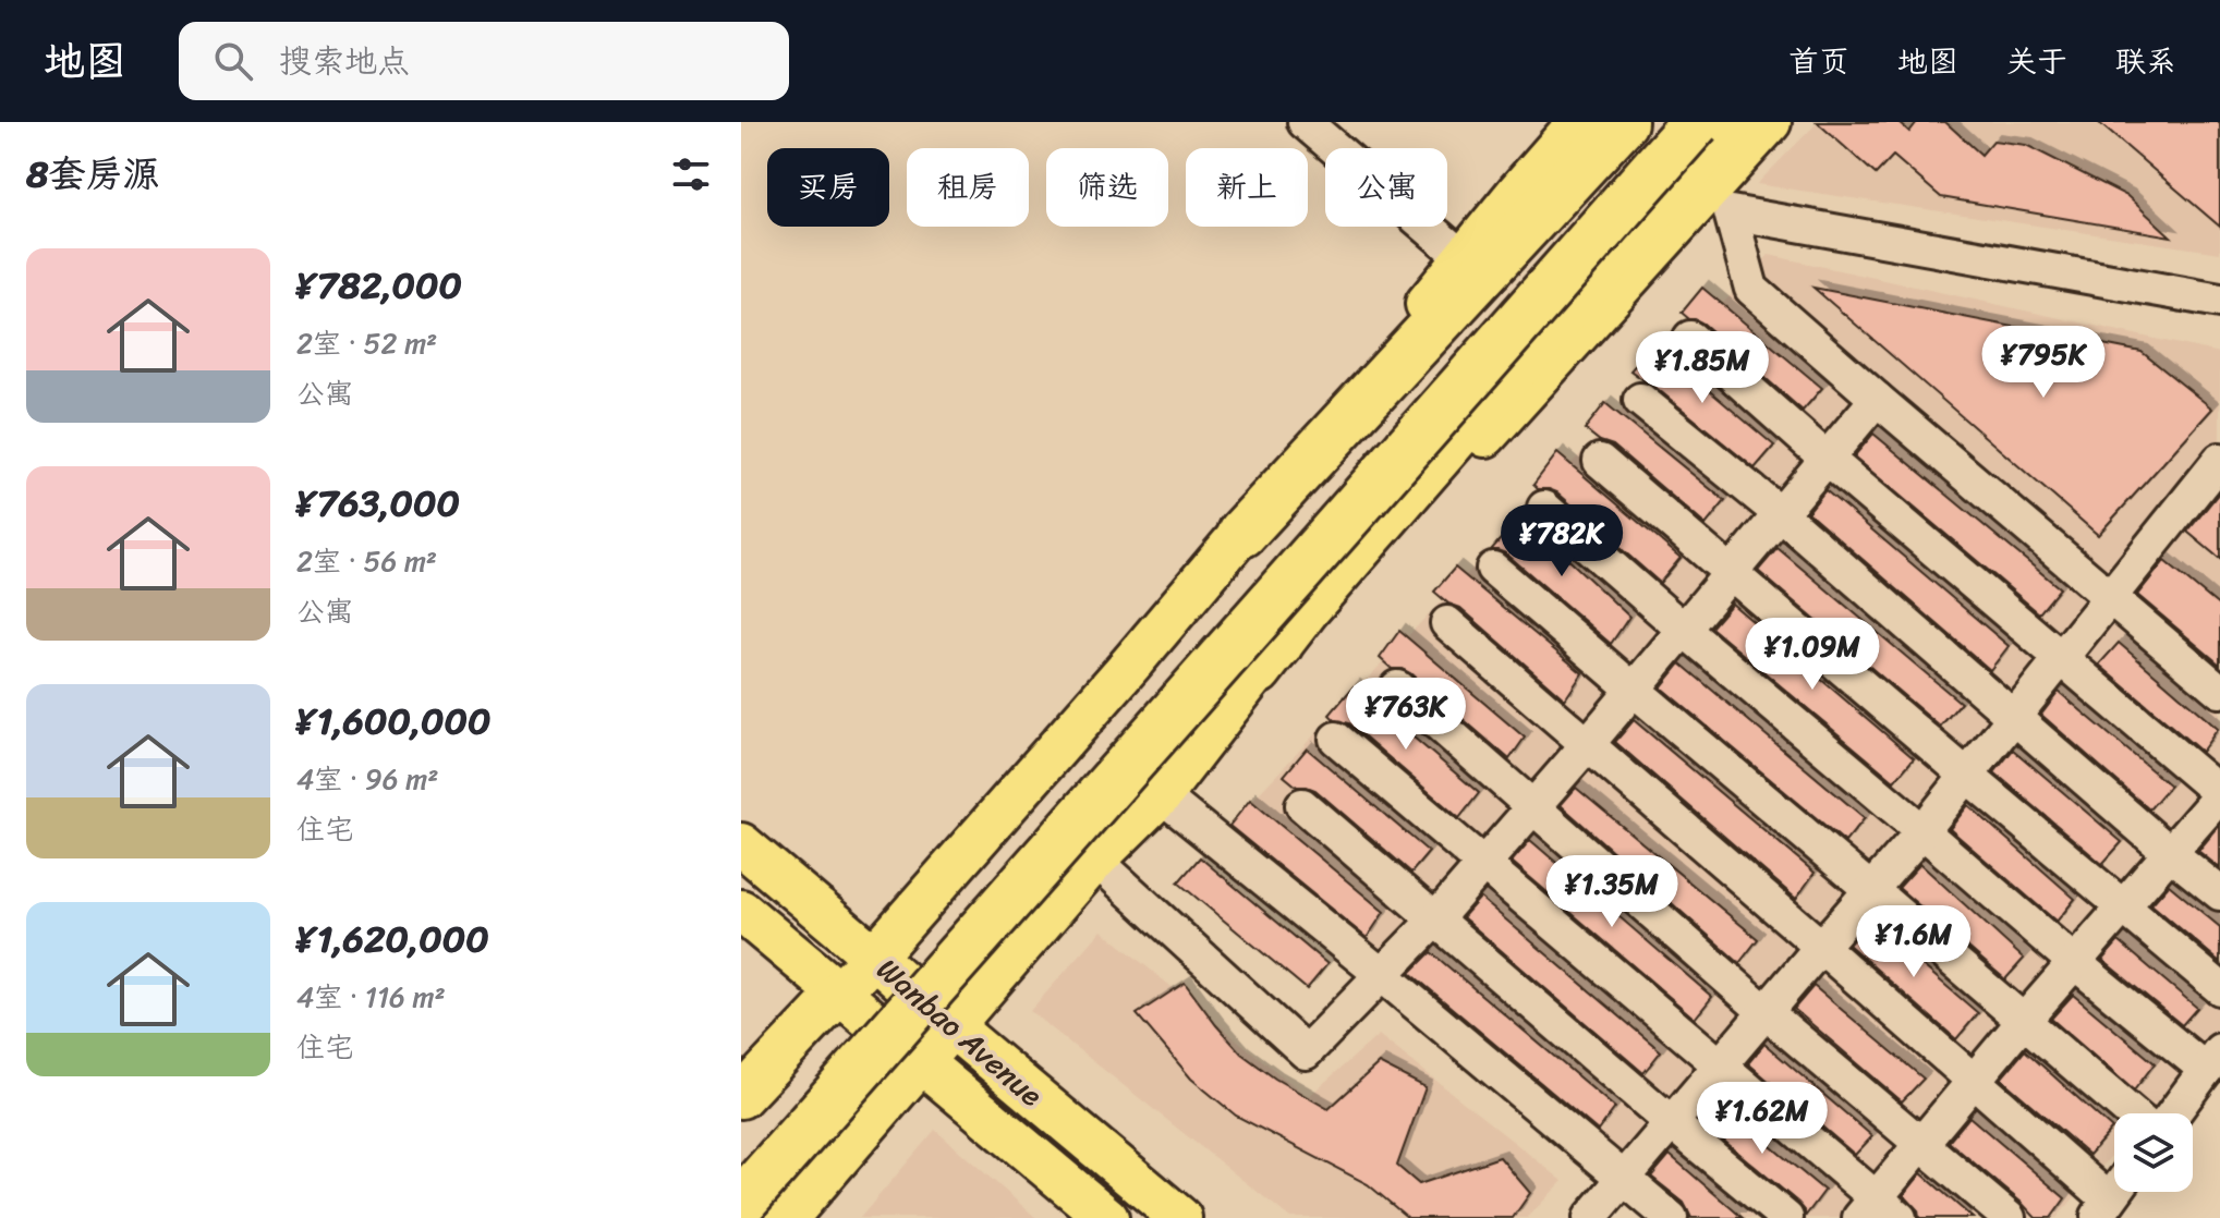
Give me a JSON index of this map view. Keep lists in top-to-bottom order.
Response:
{
  "streets": {
    "main road": ["Wanbao Avenue"]
  },
  "page": {
    "header": "地图",
    "search": "搜索地点",
    "nav": [
      "首页",
      "地图",
      "关于",
      "联系"
    ],
    "heading": "8套房源",
    "chip": [
      "买房",
      "租房",
      "筛选",
      "新上",
      "公寓"
    ],
    "list": [
      {
        "name": "¥782,000",
        "note": "2室 · 52 m² · 公寓"
      },
      {
        "name": "¥763,000",
        "note": "2室 · 56 m² · 公寓"
      },
      {
        "name": "¥1,600,000",
        "note": "4室 · 96 m² · 住宅"
      },
      {
        "name": "¥1,620,000",
        "note": "4室 · 116 m² · 住宅"
      }
    ],
    "price": [
      "¥795K",
      "¥1.85M",
      "¥782K",
      "¥1.09M",
      "¥763K",
      "¥1.35M",
      "¥1.6M",
      "¥1.62M"
    ]
  }
}
